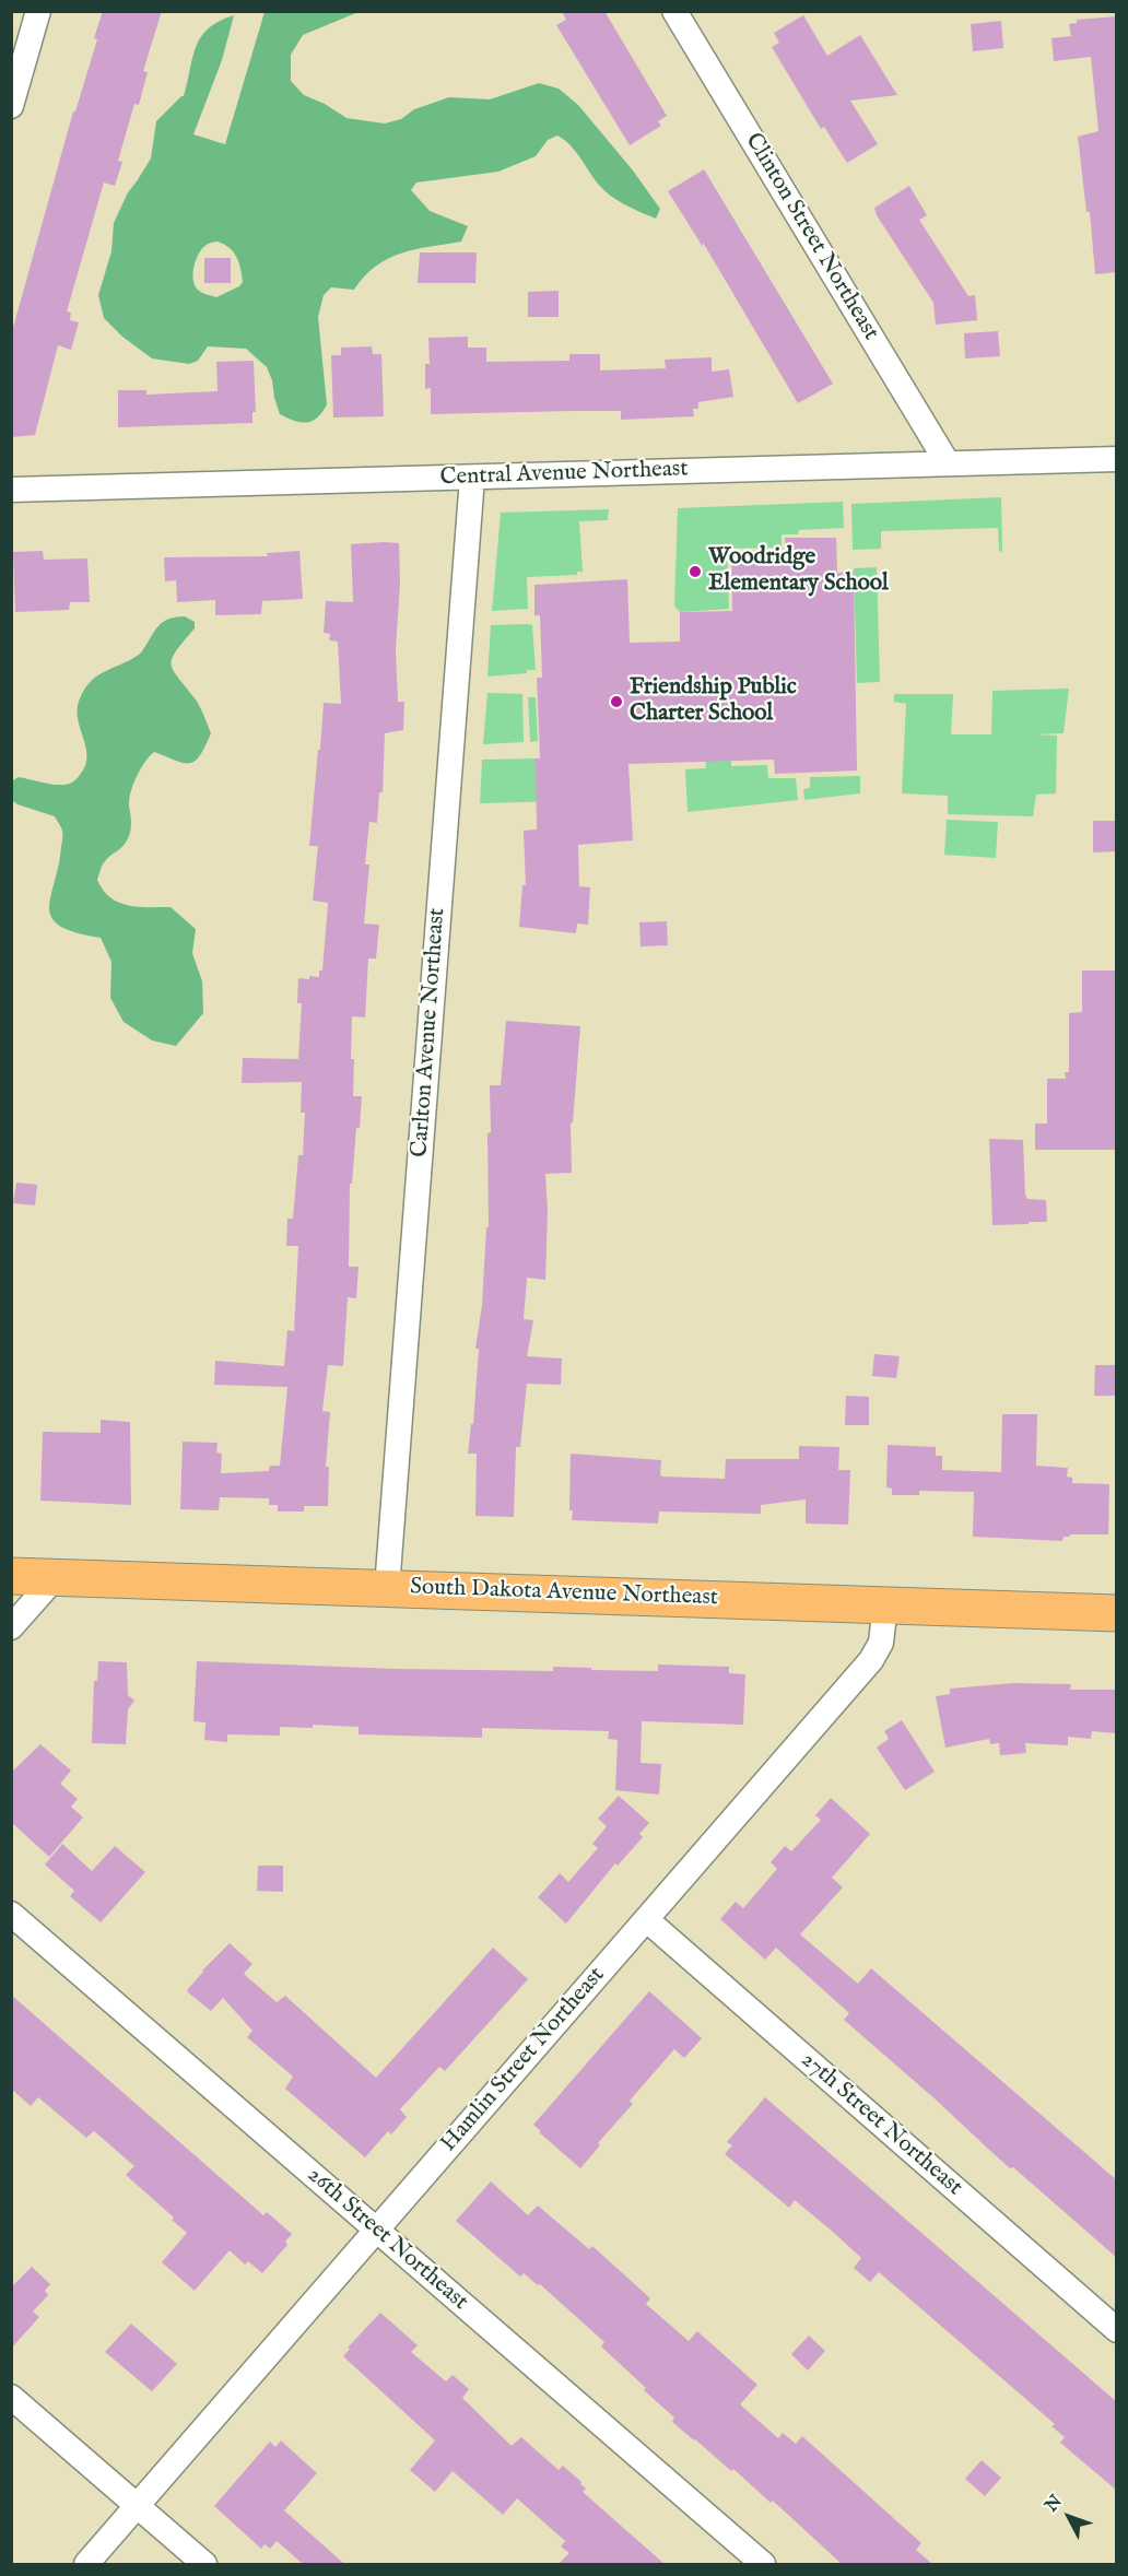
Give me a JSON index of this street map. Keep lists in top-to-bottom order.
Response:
{
  "streets": {
    "main road": ["South Dakota Avenue Northeast"],
    "street": [
      "Clinton Street Northeast",
      "Central Avenue Northeast",
      "Carlton Avenue Northeast",
      "Hamlin Street Northeast",
      "27th Street Northeast",
      "26th Street Northeast"
    ]
  },
  "crossings": [
    ["Clinton Street Northeast", "Central Avenue Northeast"],
    ["Central Avenue Northeast", "Carlton Avenue Northeast"],
    ["Carlton Avenue Northeast", "South Dakota Avenue Northeast"],
    ["South Dakota Avenue Northeast", "Hamlin Street Northeast"],
    ["Hamlin Street Northeast", "27th Street Northeast"],
    ["Hamlin Street Northeast", "26th Street Northeast"]
  ],
  "places": ["Woodridge Elementary School", "Friendship Public Charter School"],
  "north": "top left"
}
